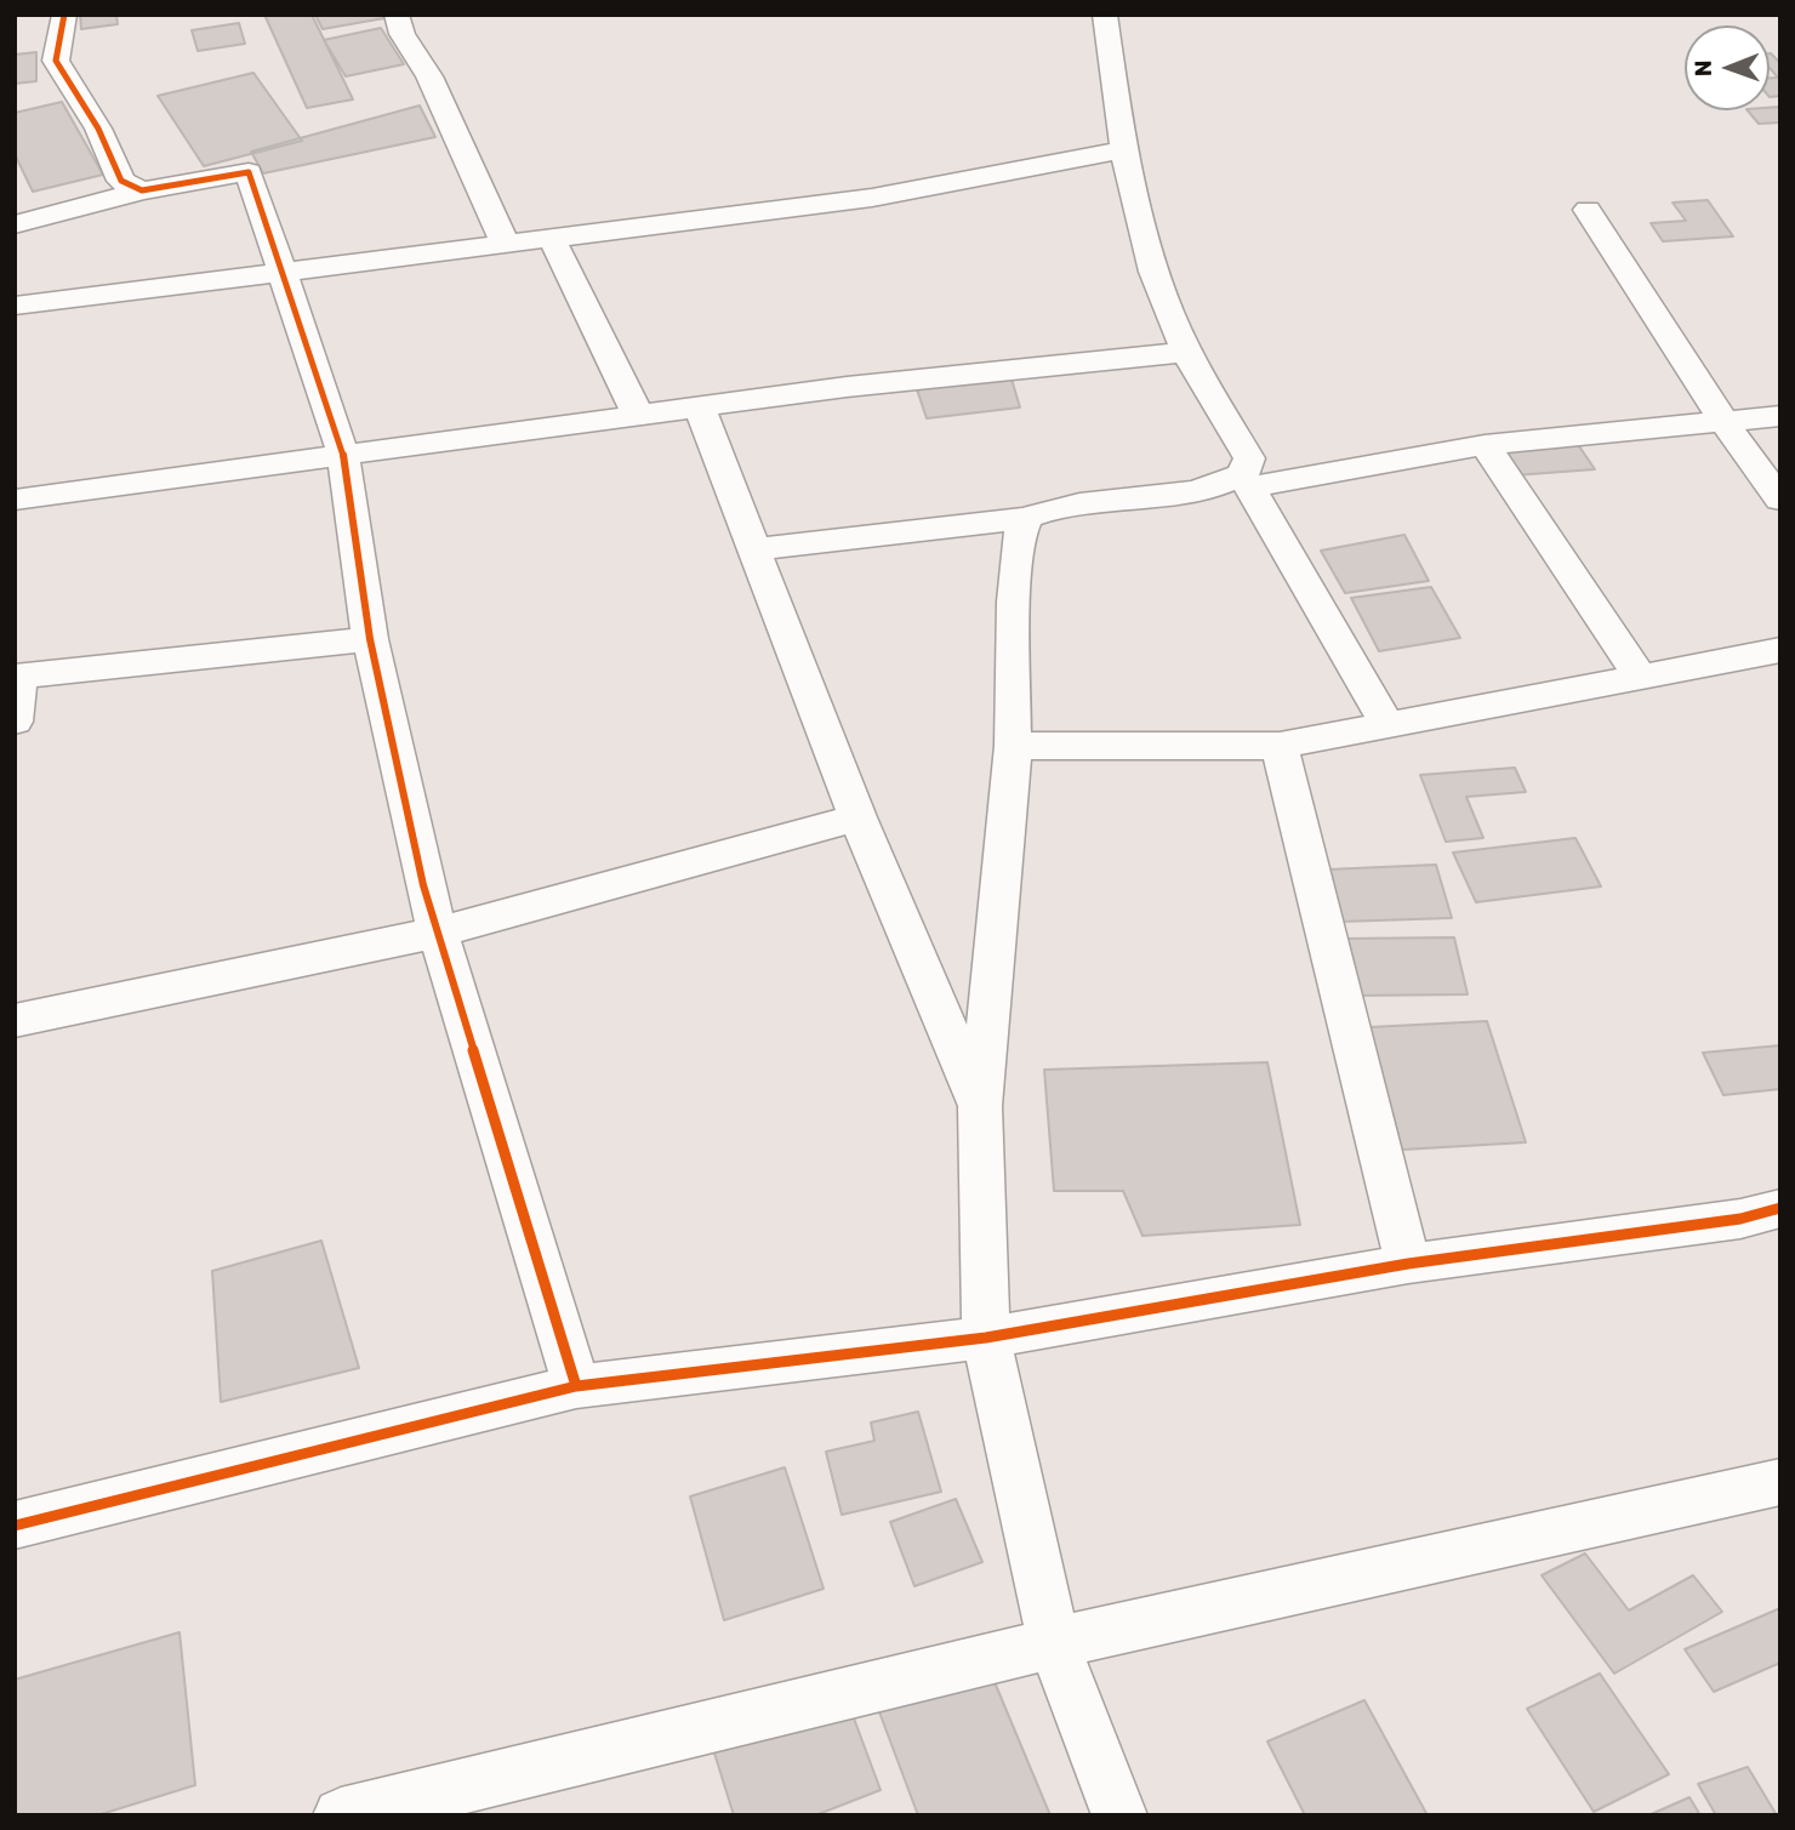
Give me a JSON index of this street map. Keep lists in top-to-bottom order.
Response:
{
  "north": "left"
}
